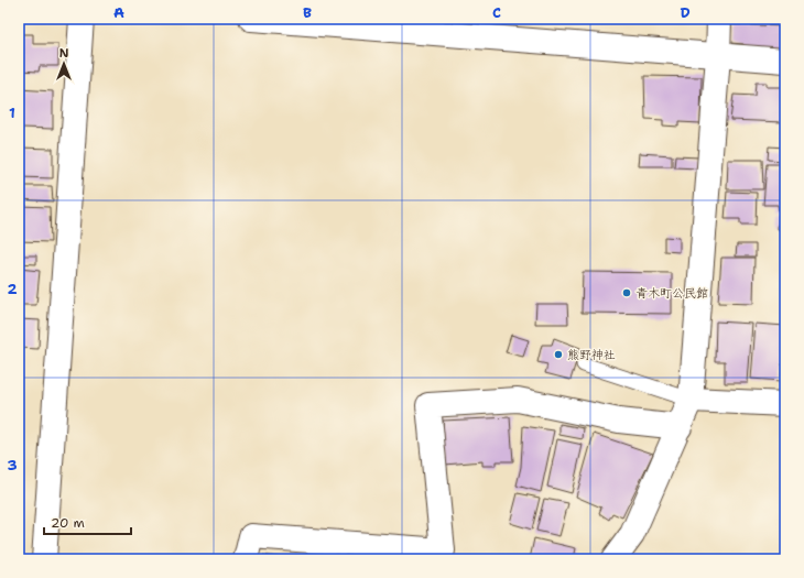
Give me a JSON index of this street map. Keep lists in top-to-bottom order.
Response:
{
  "places": ["青木町公民館", "熊野神社"],
  "scale_bar": "20 m",
  "north": "top",
  "grid": {
    "columns": [
      "A",
      "B",
      "C",
      "D"
    ],
    "rows": ["1", "2", "3"]
  }
}
